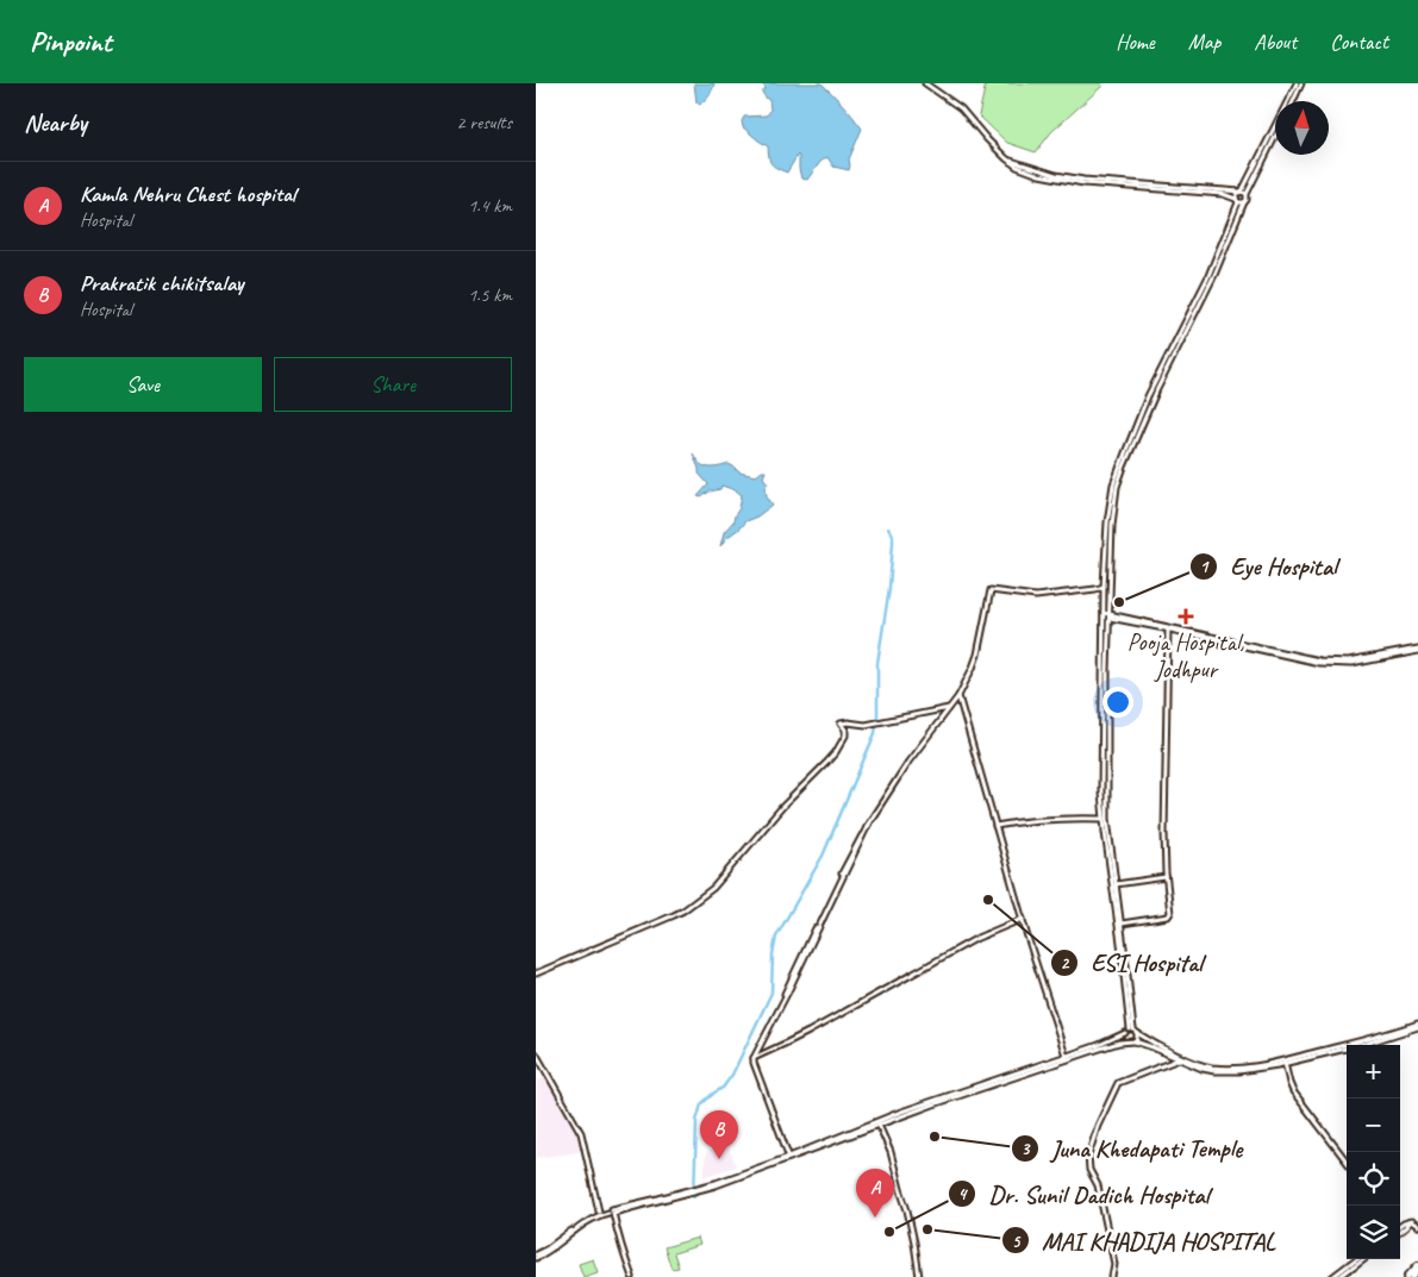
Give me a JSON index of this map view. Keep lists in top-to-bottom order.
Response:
{
  "places": {
    "other": [
      "Eye Hospital",
      "ESI Hospital",
      "Juna Khedapati Temple",
      "MAI KHADIJA HOSPITAL",
      "Dr. Sunil Dadich Hospital"
    ],
    "health": ["Pooja Hospital, Jodhpur"]
  },
  "north": "top",
  "page": {
    "header": "Pinpoint",
    "nav": [
      "Home",
      "Map",
      "About",
      "Contact"
    ],
    "heading": ["Nearby", "2 results"],
    "list": [
      {
        "mark": "A",
        "name": "Kamla Nehru Chest hospital",
        "note": "Hospital",
        "value": "1.4 km"
      },
      {
        "mark": "B",
        "name": "Prakratik chikitsalay",
        "note": "Hospital",
        "value": "1.5 km"
      }
    ],
    "buttons": ["Save", "Share"],
    "map_buttons": ["+", "−"],
    "pins": ["B", "A"]
  }
}
